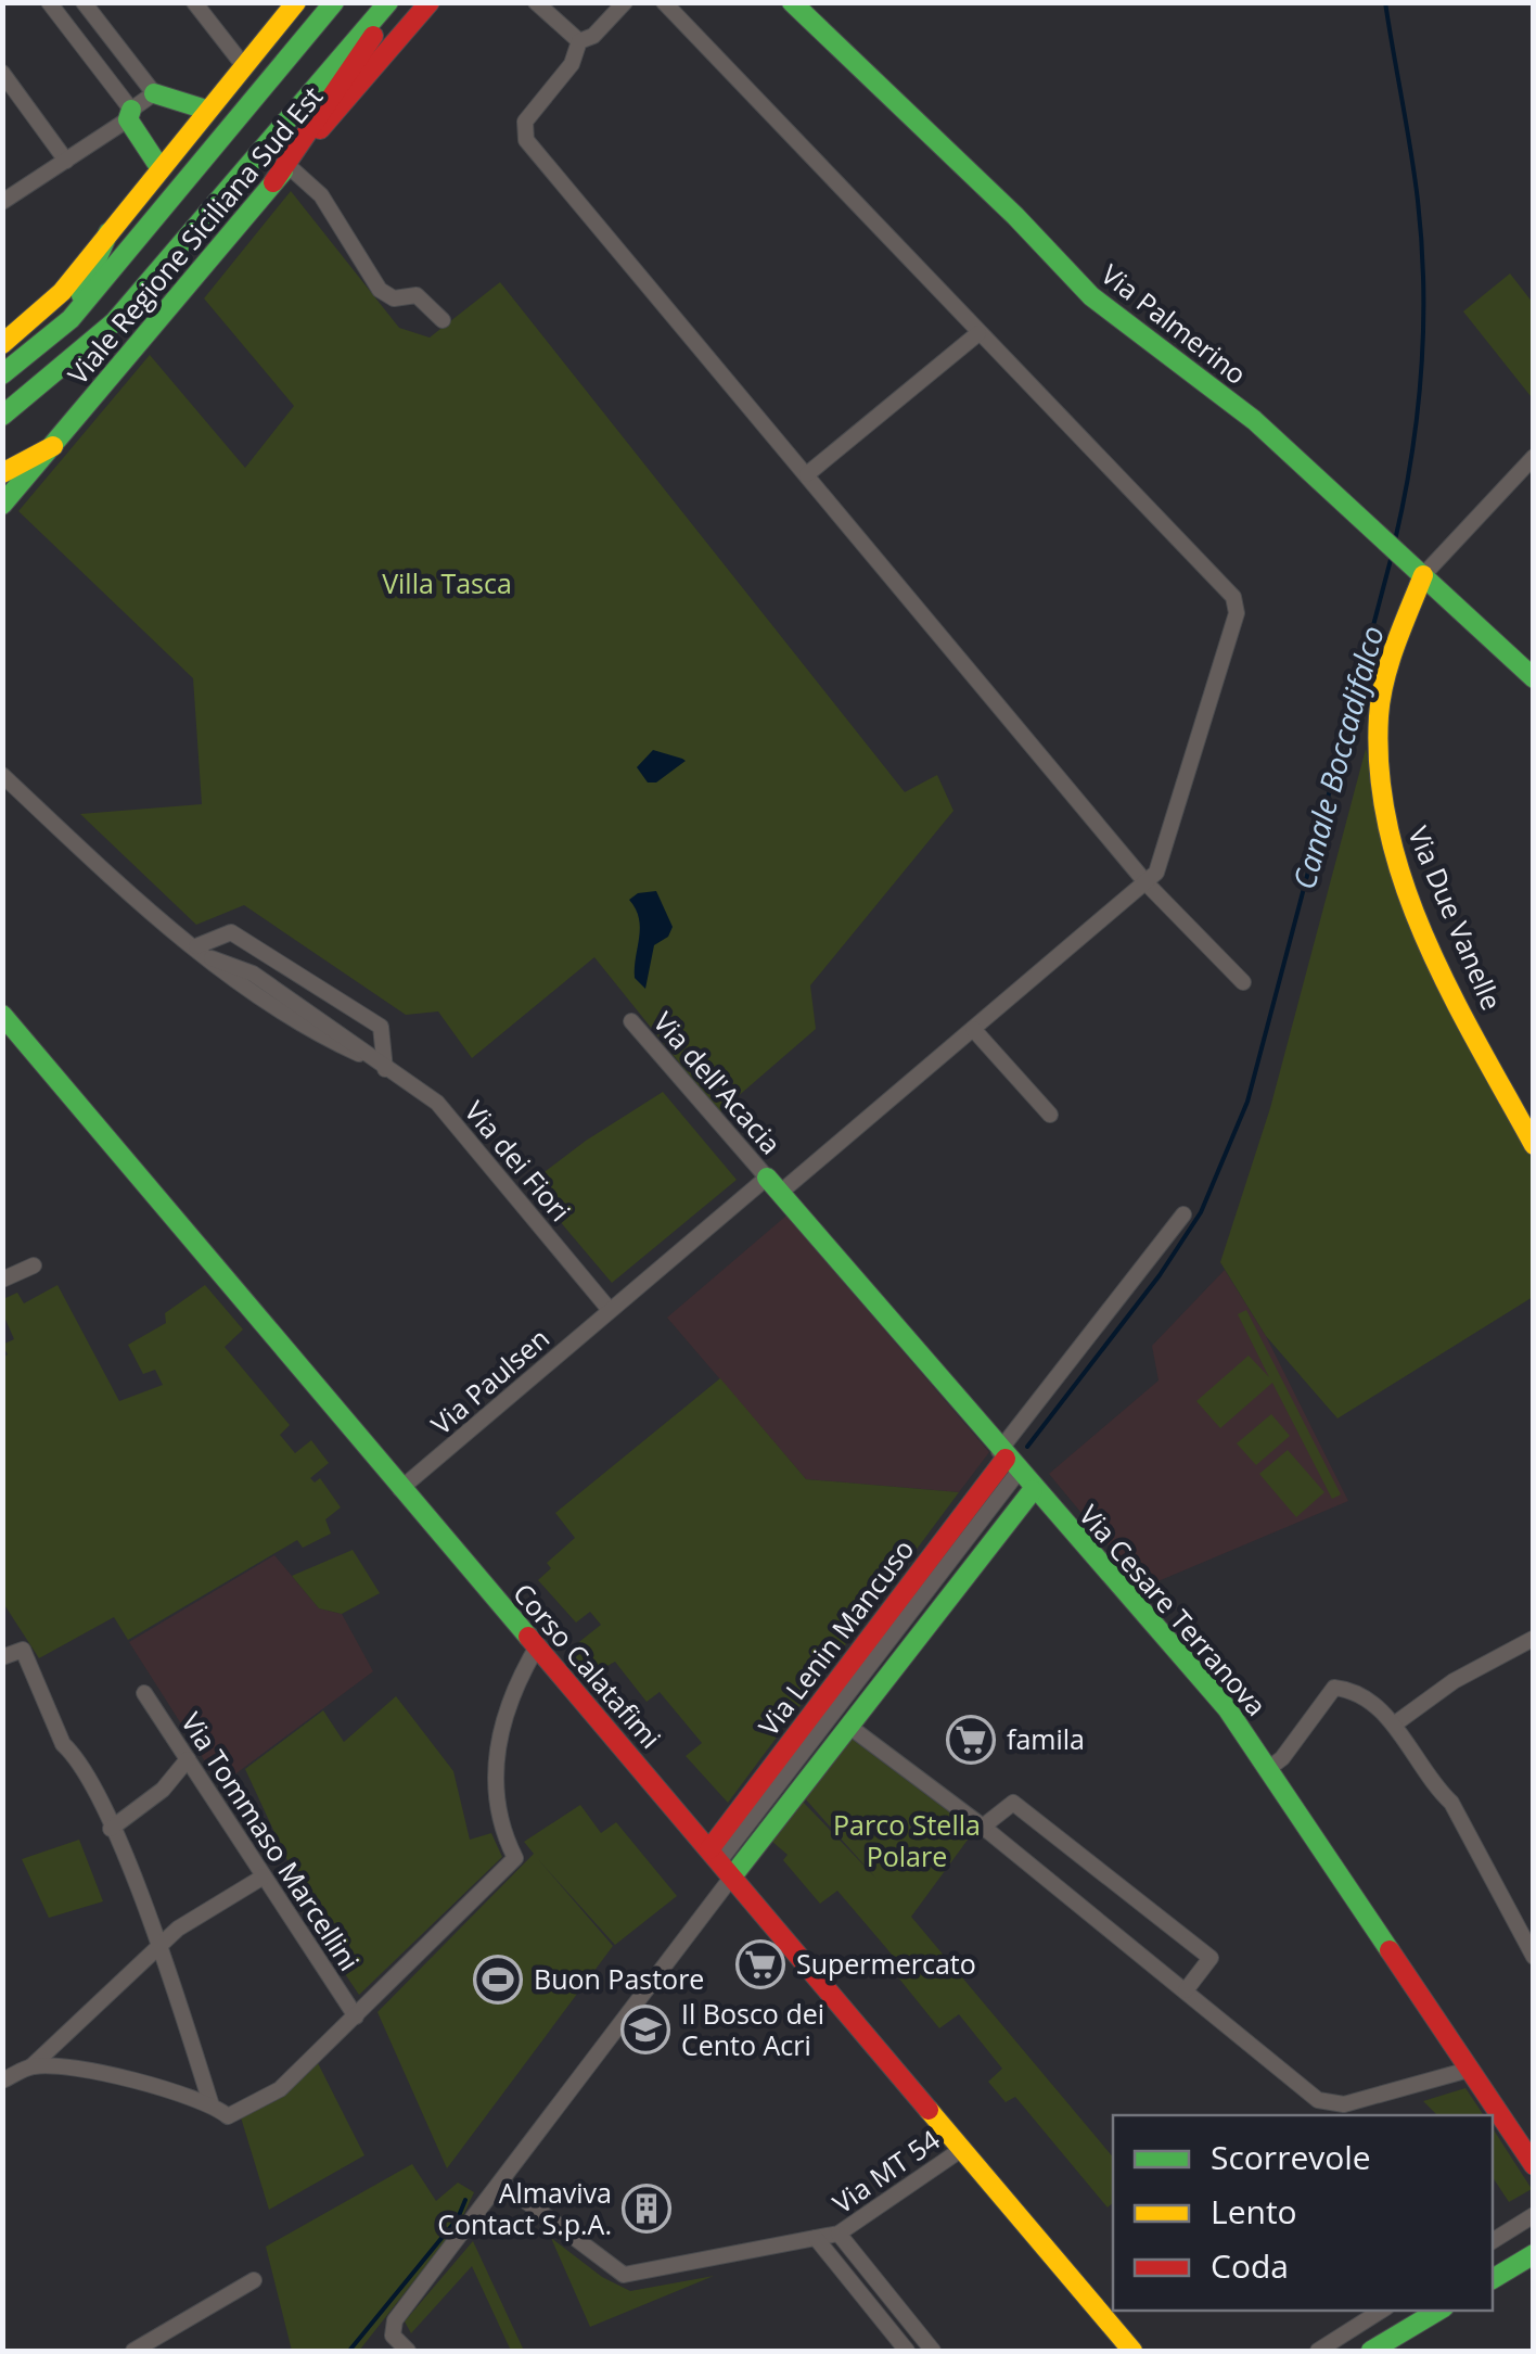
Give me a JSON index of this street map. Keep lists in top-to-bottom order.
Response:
{
  "streets": {
    "street": [
      "Viale Regione Siciliana Sud Est",
      "Via Palmerino",
      "Via Due Vanelle",
      "Via dell'Acacia",
      "Via dei Fiori",
      "Via Paulsen",
      "Via Cesare Terranova",
      "Via Lenin Mancuso",
      "Corso Calatafimi",
      "Via Tommaso Marcellini",
      "Via MT 54"
    ]
  },
  "crossings": [
    ["Via Palmerino", "Via Due Vanelle"],
    ["Via dell'Acacia", "Via Paulsen"],
    ["Via dell'Acacia", "Via Cesare Terranova"],
    ["Via dei Fiori", "Via Paulsen"],
    ["Via Paulsen", "Via Cesare Terranova"],
    ["Via Paulsen", "Corso Calatafimi"],
    ["Via Cesare Terranova", "Via Lenin Mancuso"],
    ["Via Lenin Mancuso", "Corso Calatafimi"],
    ["Corso Calatafimi", "Via MT 54"]
  ],
  "water": ["Canale Boccadifalco"],
  "parks": ["Villa Tasca", "Parco Stella Polare"],
  "places": {
    "supermarket": ["famila", "Supermercato"],
    "sports": ["Buon Pastore"],
    "school or university": ["Il Bosco dei Cento Acri"],
    "building": ["Almaviva Contact S.p.A."]
  },
  "legend": ["Scorrevole", "Lento", "Coda"]
}
